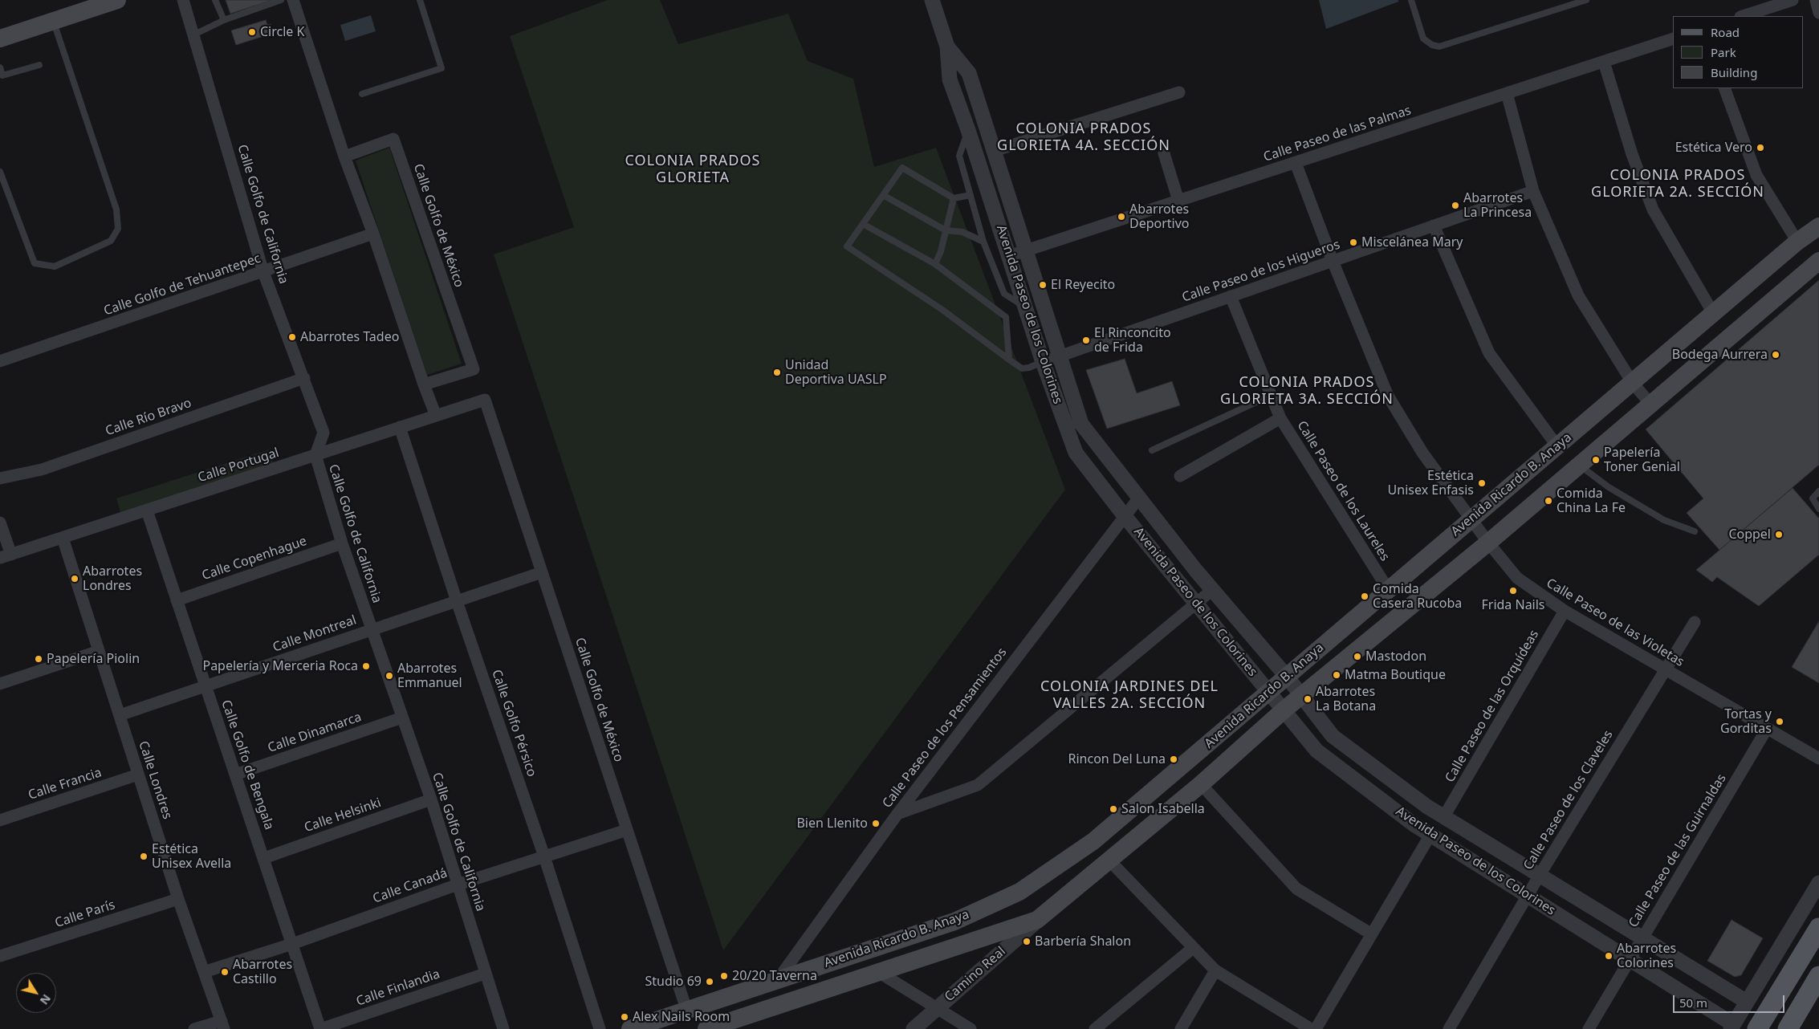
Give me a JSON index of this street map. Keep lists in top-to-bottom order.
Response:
{
  "streets": {
    "main road": ["Avenida Ricardo B. Anaya"],
    "street": [
      "Calle Paseo de las Palmas",
      "Calle Golfo de California",
      "Calle Golfo de México",
      "Calle Paseo de los Higueros",
      "Calle Golfo de Tehuantepec",
      "Avenida Paseo de los Colorines",
      "Calle Río Bravo",
      "Calle Portugal",
      "Calle Paseo de los Laureles",
      "Calle Copenhague",
      "Calle Paseo de las Violetas",
      "Calle Montreal",
      "Calle Paseo de las Orquídeas",
      "Calle Golfo Pérsico",
      "Calle Paseo de los Pensamientos",
      "Calle Dinamarca",
      "Calle Golfo de Bengala",
      "Calle Londres",
      "Calle Francia",
      "Calle Paseo de los Claveles",
      "Calle Helsinki",
      "Calle Paseo de las Guirnaldas",
      "Calle Canadá",
      "Calle París",
      "Camino Real",
      "Calle Finlandia"
    ]
  },
  "crossings": [
    ["Calle Paseo de las Palmas", "Avenida Paseo de los Colorines"],
    ["Calle Paseo de las Palmas", "Calle Paseo de las Violetas"],
    ["Calle Golfo de California", "Calle Golfo de Tehuantepec"],
    ["Calle Golfo de California", "Calle Río Bravo"],
    ["Calle Golfo de California", "Calle Portugal"],
    ["Calle Golfo de California", "Calle Copenhague"],
    ["Calle Golfo de California", "Calle Montreal"],
    ["Calle Golfo de California", "Calle Dinamarca"],
    ["Calle Golfo de California", "Calle Helsinki"],
    ["Calle Golfo de California", "Calle Canadá"],
    ["Calle Golfo de California", "Calle Finlandia"],
    ["Calle Golfo de México", "Calle Portugal"],
    ["Calle Golfo de México", "Avenida Ricardo B. Anaya"],
    ["Calle Golfo de México", "Calle Montreal"],
    ["Calle Golfo de México", "Calle Canadá"],
    ["Calle Paseo de los Higueros", "Avenida Paseo de los Colorines"],
    ["Calle Paseo de los Higueros", "Calle Paseo de los Laureles"],
    ["Calle Paseo de los Higueros", "Calle Paseo de las Violetas"],
    ["Avenida Paseo de los Colorines", "Avenida Ricardo B. Anaya"],
    ["Avenida Paseo de los Colorines", "Calle Paseo de las Orquídeas"],
    ["Avenida Paseo de los Colorines", "Calle Paseo de los Pensamientos"],
    ["Avenida Paseo de los Colorines", "Calle Paseo de los Claveles"],
    ["Avenida Paseo de los Colorines", "Calle Paseo de las Guirnaldas"],
    ["Calle Portugal", "Calle Golfo Pérsico"],
    ["Calle Portugal", "Calle Golfo de Bengala"],
    ["Calle Portugal", "Calle Londres"],
    ["Avenida Ricardo B. Anaya", "Calle Paseo de los Laureles"],
    ["Avenida Ricardo B. Anaya", "Calle Paseo de las Violetas"],
    ["Avenida Ricardo B. Anaya", "Calle Paseo de los Pensamientos"],
    ["Avenida Ricardo B. Anaya", "Camino Real"],
    ["Calle Copenhague", "Calle Golfo de Bengala"],
    ["Calle Paseo de las Violetas", "Calle Paseo de las Orquídeas"],
    ["Calle Paseo de las Violetas", "Calle Paseo de los Claveles"],
    ["Calle Paseo de las Violetas", "Calle Paseo de las Guirnaldas"],
    ["Calle Montreal", "Calle Golfo Pérsico"],
    ["Calle Montreal", "Calle Golfo de Bengala"],
    ["Calle Montreal", "Calle Londres"],
    ["Calle Golfo Pérsico", "Calle Canadá"],
    ["Calle Dinamarca", "Calle Golfo de Bengala"],
    ["Calle Golfo de Bengala", "Calle Helsinki"],
    ["Calle Golfo de Bengala", "Calle Canadá"],
    ["Calle Golfo de Bengala", "Calle Finlandia"],
    ["Calle Londres", "Calle Francia"],
    ["Calle Londres", "Calle Canadá"],
    ["Calle Londres", "Calle París"]
  ],
  "districts": [
    "COLONIA PRADOS GLORIETA 4A. SECCIÓN",
    "COLONIA PRADOS GLORIETA",
    "COLONIA PRADOS GLORIETA 2A. SECCIÓN",
    "COLONIA PRADOS GLORIETA 3A. SECCIÓN",
    "COLONIA JARDINES DEL VALLES 2A. SECCIÓN"
  ],
  "places": [
    "Circle K",
    "Estética Vero",
    "Abarrotes La Princesa",
    "Abarrotes Deportivo",
    "Miscelánea Mary",
    "El Reyecito",
    "Abarrotes Tadeo",
    "El Rinconcito de Frida",
    "Bodega Aurrera",
    "Unidad Deportiva UASLP",
    "Papelería Toner Genial",
    "Estética Unisex Enfasis",
    "Comida China La Fe",
    "Coppel",
    "Abarrotes Londres",
    "Frida Nails",
    "Comida Casera Rucoba",
    "Mastodon",
    "Papelería Piolin",
    "Papelería y Merceria Roca",
    "Matma Boutique",
    "Abarrotes Emmanuel",
    "Abarrotes La Botana",
    "Tortas y Gorditas",
    "Rincon Del Luna",
    "Salon Isabella",
    "Bien Llenito",
    "Estética Unisex Avella",
    "Barbería Shalon",
    "Abarrotes Colorines",
    "Abarrotes Castillo",
    "20/20 Taverna",
    "Studio 69",
    "Alex Nails Room"
  ],
  "legend": ["Road", "Park", "Building"],
  "scale_bar": "50 m",
  "north": "bottom right"
}
